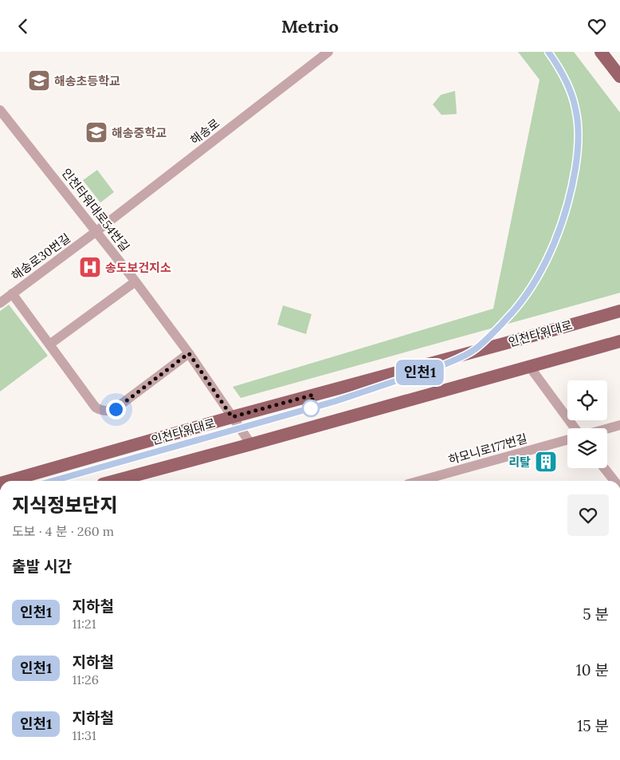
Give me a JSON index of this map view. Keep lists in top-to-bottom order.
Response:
{
  "streets": {
    "main road": ["인천타워대로"],
    "street": [
      "해송로",
      "인천타워대로54번길",
      "해송로30번길",
      "하모니로177번길"
    ]
  },
  "crossings": [
    ["해송로", "인천타워대로54번길"],
    ["해송로", "해송로30번길"],
    ["인천타워대로54번길", "해송로30번길"],
    ["인천타워대로54번길", "인천타워대로"]
  ],
  "places": {
    "school or university": ["해송초등학교", "해송중학교"],
    "hospital": ["송도보건지소"],
    "building": ["리탈"]
  },
  "lines": ["metro line 인천1"],
  "page": {
    "header": "Metrio",
    "on_map": "인천1",
    "heading": [
      ["지식정보단지", "도보 · 4 분 · 260 m"],
      "출발 시간"
    ],
    "list": [
      {
        "mark": "인천1",
        "name": "지하철",
        "note": "11:21",
        "value": "5 분"
      },
      {
        "mark": "인천1",
        "name": "지하철",
        "note": "11:26",
        "value": "10 분"
      },
      {
        "mark": "인천1",
        "name": "지하철",
        "note": "11:31",
        "value": "15 분"
      }
    ]
  }
}
